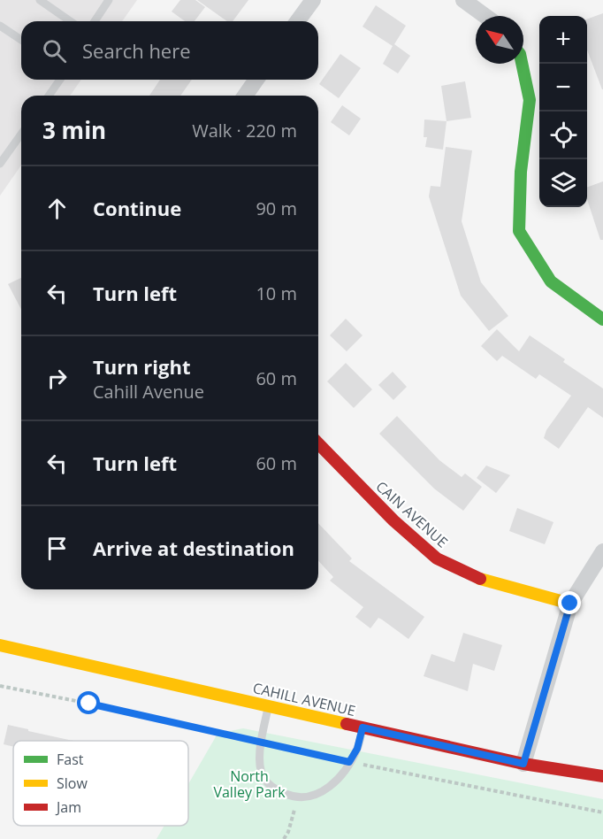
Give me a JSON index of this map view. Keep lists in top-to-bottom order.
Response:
{
  "streets": {
    "street": ["CAIN AVENUE", "CAHILL AVENUE"]
  },
  "parks": ["North Valley Park"],
  "legend": ["Fast", "Slow", "Jam"],
  "north": "top left",
  "page": {
    "map_buttons": ["+", "−"],
    "search": "Search here",
    "heading": ["3 min", "Walk · 220 m"],
    "list": [
      ["Continue", "90 m"],
      ["Turn left", "10 m"],
      ["Turn right", "Cahill Avenue", "60 m"],
      ["Turn left", "60 m"],
      "Arrive at destination"
    ]
  }
}
